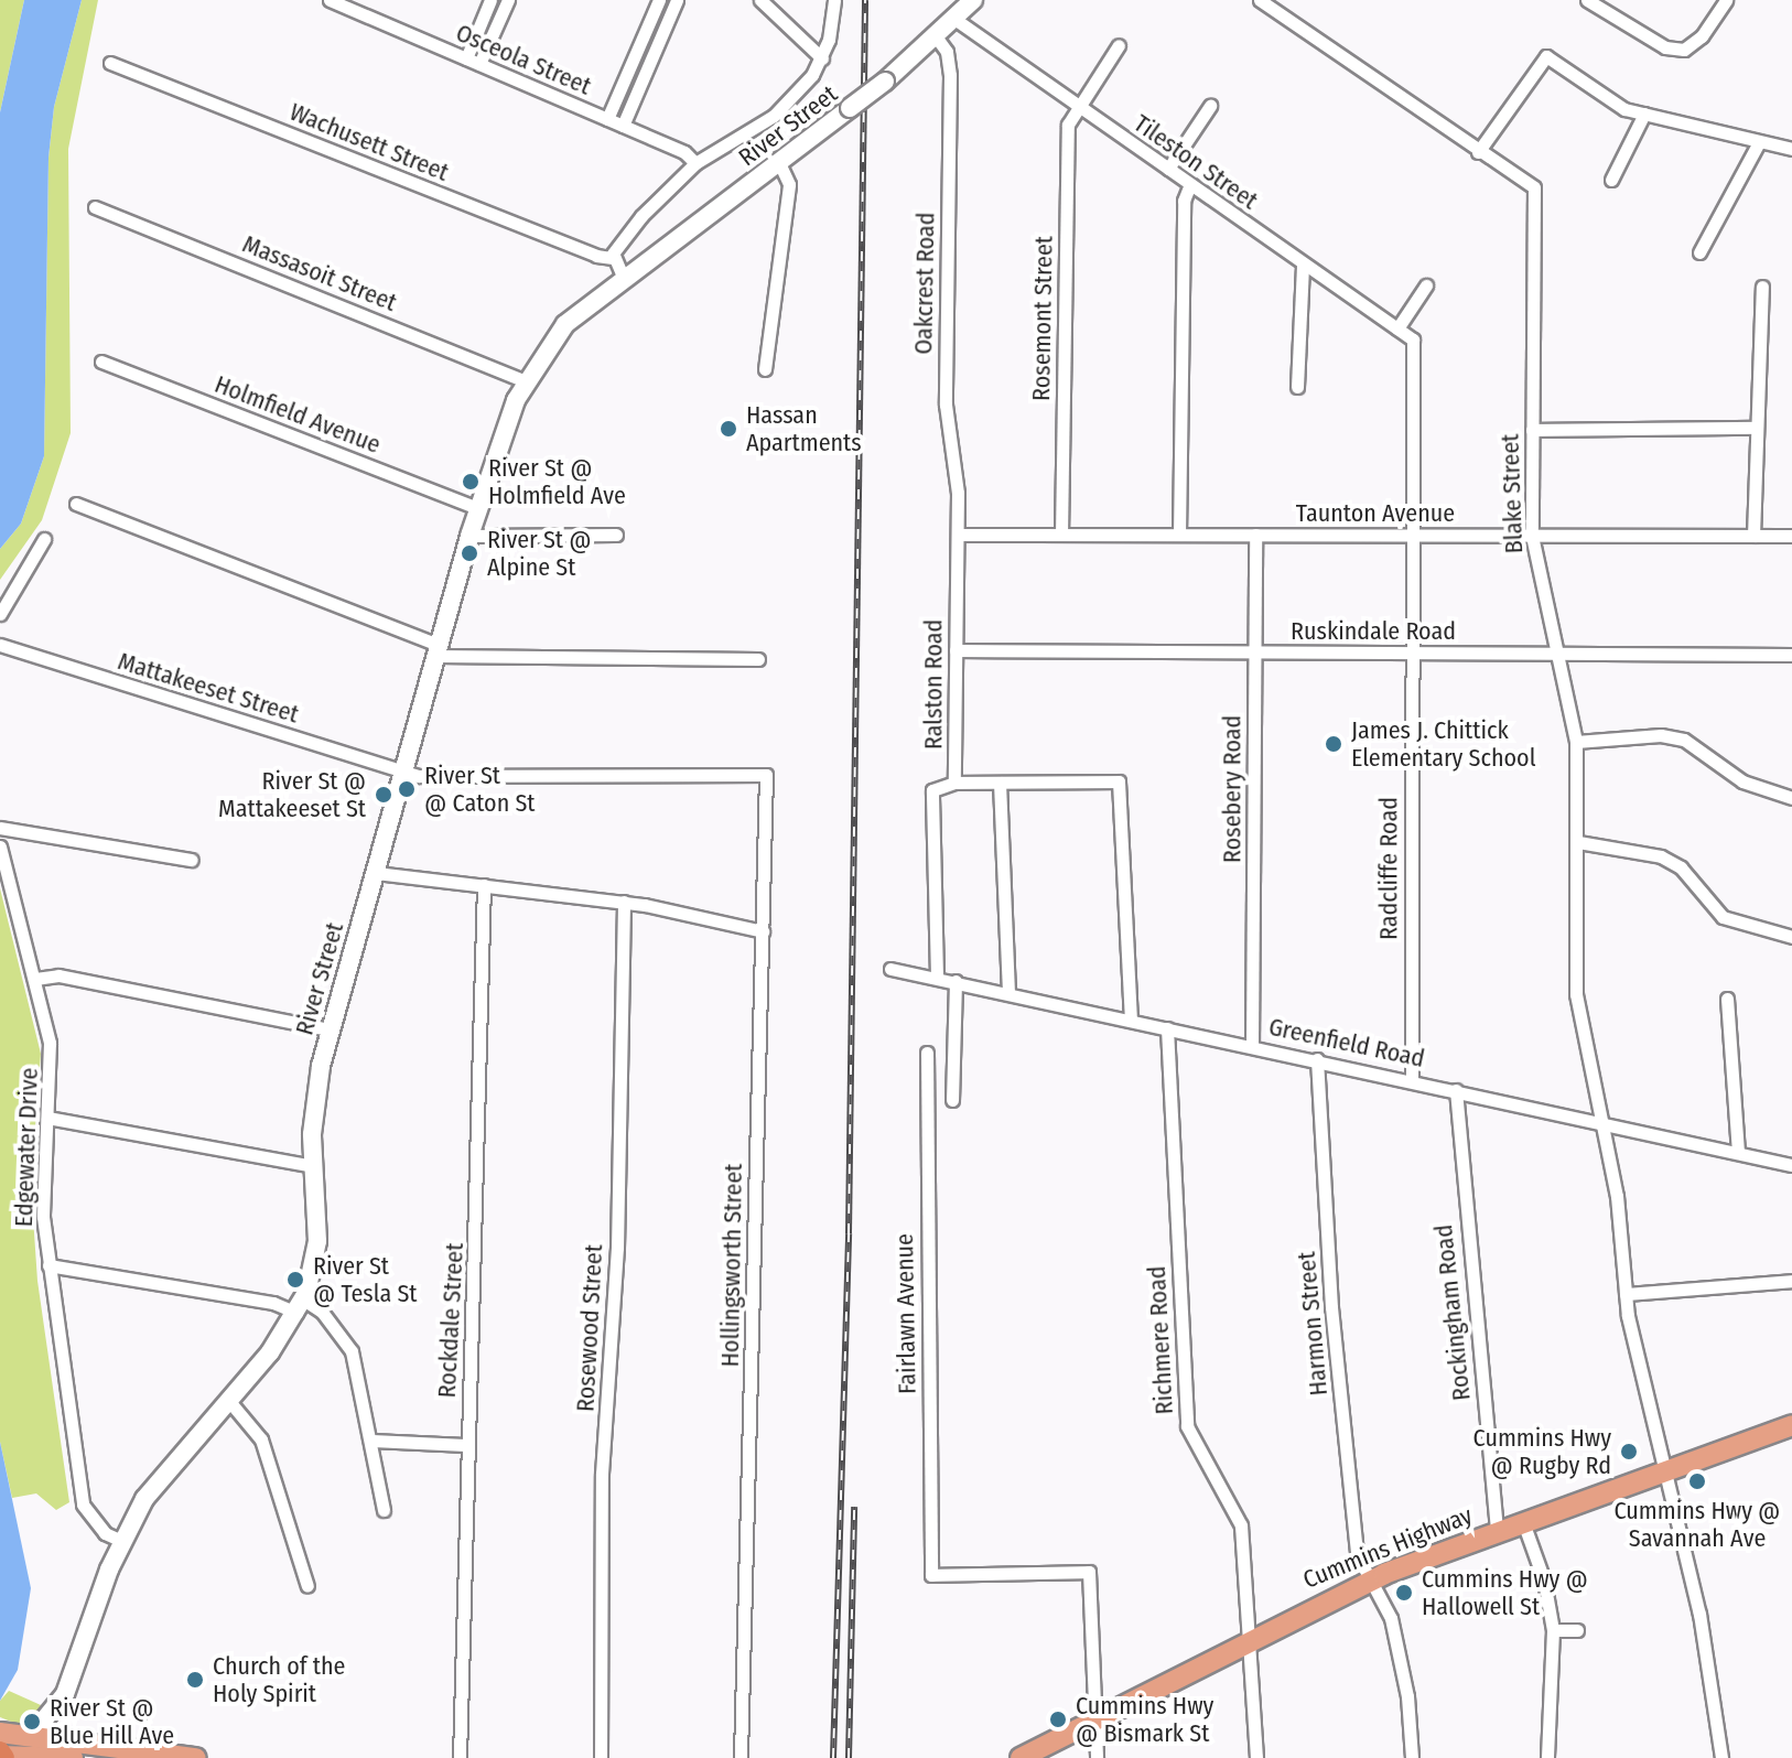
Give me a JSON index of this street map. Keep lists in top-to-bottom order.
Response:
{
  "streets": {
    "main road": ["River Street", "Cummins Highway"],
    "street": [
      "Osceola Street",
      "Wachusett Street",
      "Tileston Street",
      "Massasoit Street",
      "Oakcrest Road",
      "Rosemont Street",
      "Holmfield Avenue",
      "Blake Street",
      "Taunton Avenue",
      "Ruskindale Road",
      "Ralston Road",
      "Mattakeeset Street",
      "Rosebery Road",
      "Radcliffe Road",
      "Greenfield Road",
      "Edgewater Drive",
      "Hollingsworth Street",
      "Rockingham Road",
      "Fairlawn Avenue",
      "Rockdale Street",
      "Harmon Street",
      "Rosewood Street",
      "Richmere Road"
    ]
  },
  "crossings": [
    ["Osceola Street", "River Street"],
    ["River Street", "Wachusett Street"],
    ["River Street", "Tileston Street"],
    ["River Street", "Massasoit Street"],
    ["River Street", "Oakcrest Road"],
    ["River Street", "Holmfield Avenue"],
    ["River Street", "Mattakeeset Street"],
    ["River Street", "Edgewater Drive"],
    ["Tileston Street", "Rosemont Street"],
    ["Tileston Street", "Radcliffe Road"],
    ["Oakcrest Road", "Taunton Avenue"],
    ["Oakcrest Road", "Ralston Road"],
    ["Rosemont Street", "Taunton Avenue"],
    ["Blake Street", "Taunton Avenue"],
    ["Blake Street", "Ruskindale Road"],
    ["Blake Street", "Greenfield Road"],
    ["Blake Street", "Cummins Highway"],
    ["Taunton Avenue", "Ralston Road"],
    ["Taunton Avenue", "Rosebery Road"],
    ["Taunton Avenue", "Radcliffe Road"],
    ["Ruskindale Road", "Ralston Road"],
    ["Ruskindale Road", "Rosebery Road"],
    ["Ruskindale Road", "Radcliffe Road"],
    ["Ralston Road", "Greenfield Road"],
    ["Mattakeeset Street", "Hollingsworth Street"],
    ["Rosebery Road", "Greenfield Road"],
    ["Radcliffe Road", "Greenfield Road"],
    ["Greenfield Road", "Rockingham Road"],
    ["Greenfield Road", "Harmon Street"],
    ["Greenfield Road", "Richmere Road"],
    ["Rockingham Road", "Cummins Highway"],
    ["Fairlawn Avenue", "Cummins Highway"],
    ["Harmon Street", "Cummins Highway"],
    ["Richmere Road", "Cummins Highway"]
  ],
  "places": [
    "Hassan Apartments",
    "River St @ Holmfield Ave",
    "River St @ Alpine St",
    "James J. Chittick Elementary School",
    "River St @ Caton St",
    "River St @ Mattakeeset St",
    "River St @ Tesla St",
    "Cummins Hwy @ Rugby Rd",
    "Cummins Hwy @ Savannah Ave",
    "Cummins Hwy @ Hallowell St",
    "Church of the Holy Spirit",
    "Cummins Hwy @ Bismark St",
    "River St @ Blue Hill Ave"
  ]
}
